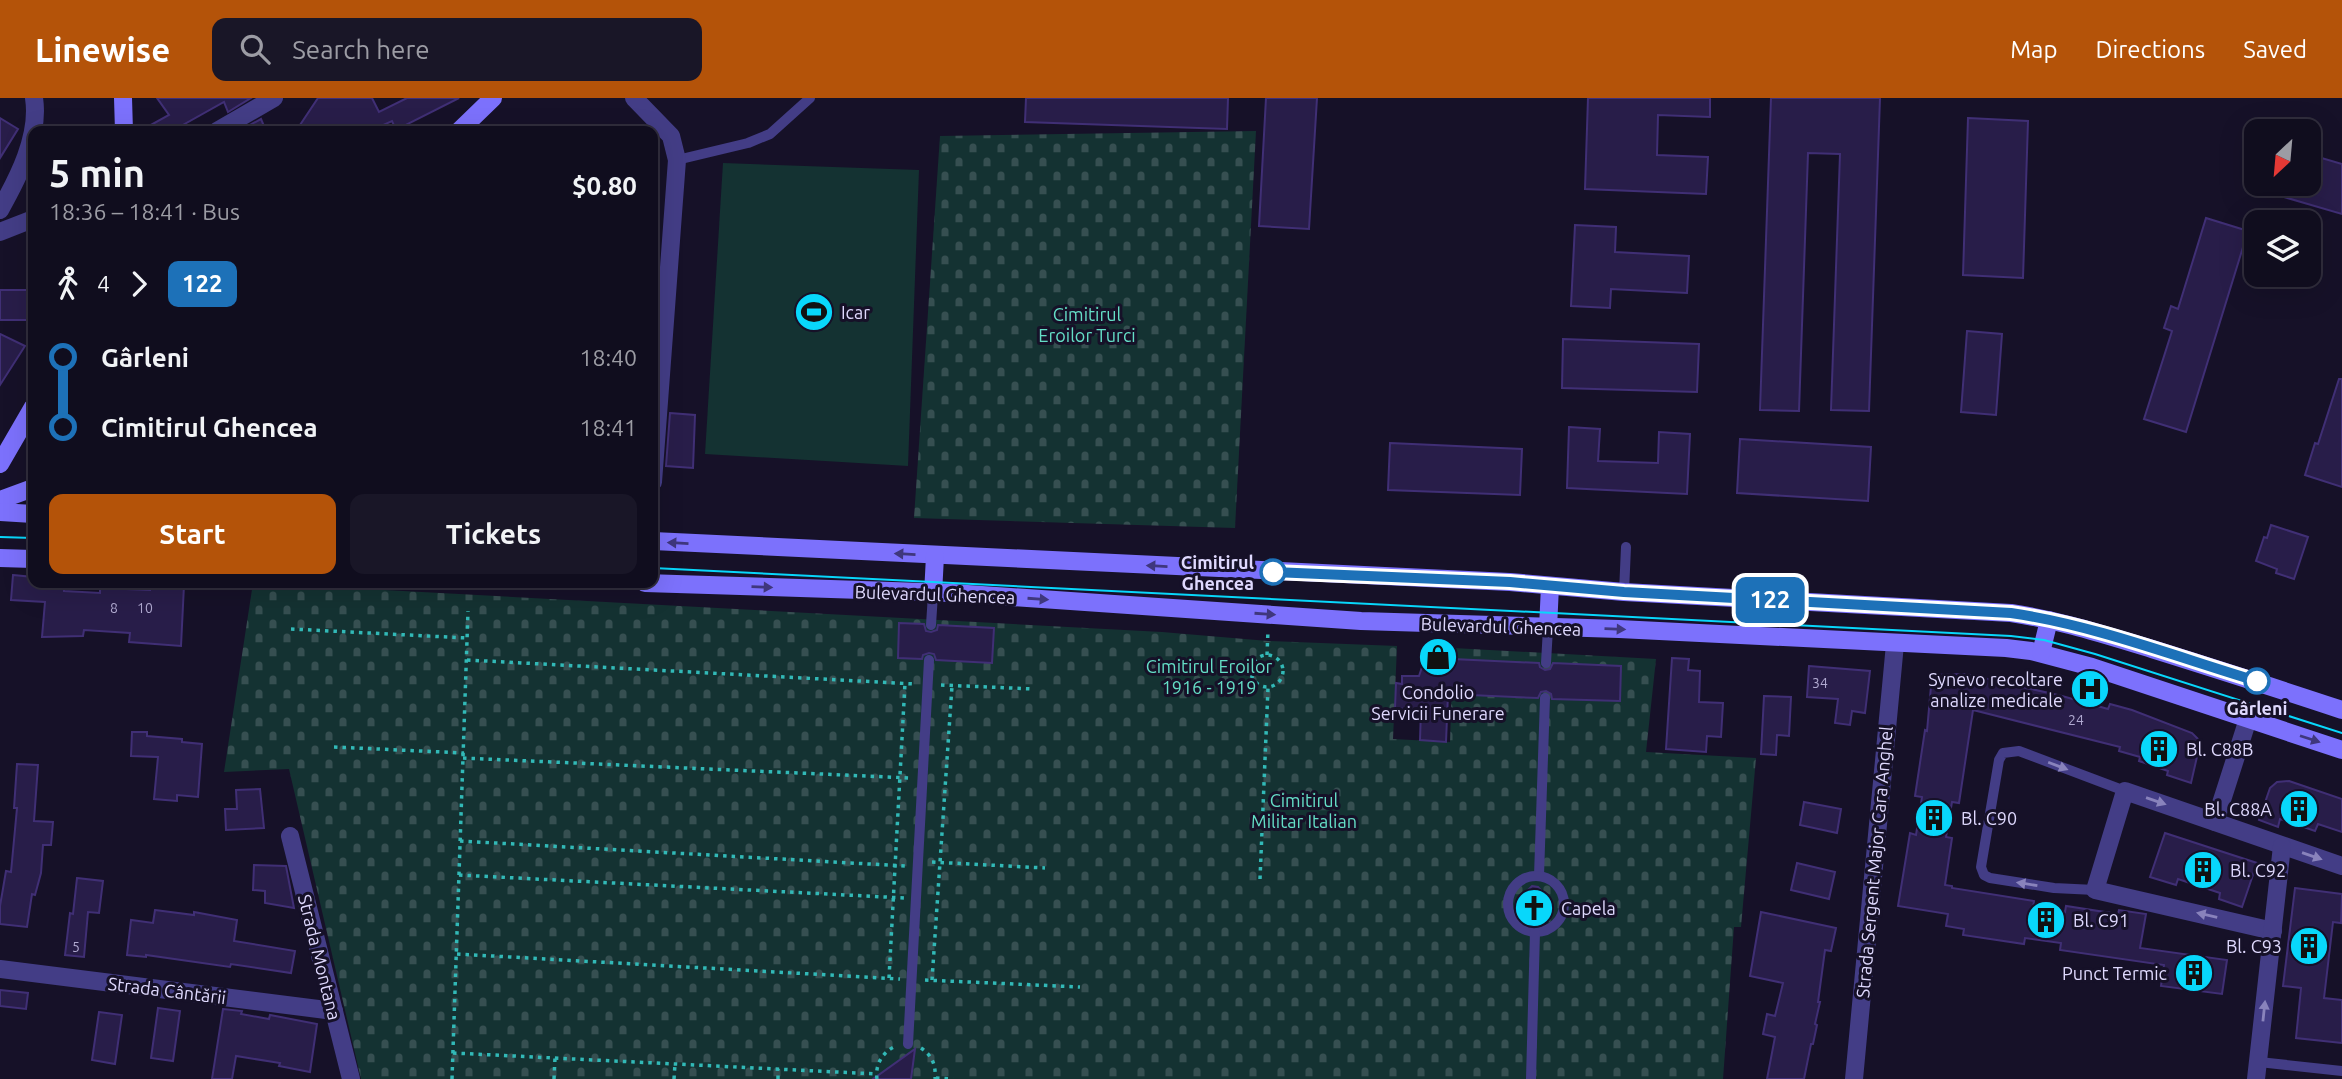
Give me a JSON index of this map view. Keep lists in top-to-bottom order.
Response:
{
  "streets": {
    "main road": ["Bulevardul Ghencea"],
    "street": ["Strada Sergent Major Cara Anghel", "Strada Montana", "Strada Cântării"]
  },
  "crossings": [
    ["Bulevardul Ghencea", "Strada Sergent Major Cara Anghel"],
    ["Strada Montana", "Strada Cântării"]
  ],
  "parks": ["Cimitirul Eroilor Turci", "Cimitirul Eroilor 1916 - 1919", "Cimitirul Militar Italian"],
  "places": {
    "sports": ["Icar"],
    "other": ["Cimitirul Ghencea", "Gârleni"],
    "shop": ["Condolio Servicii Funerare"],
    "hospital": ["Synevo recoltare analize medicale"],
    "building": [
      "Bl. C88B",
      "Bl. C88A",
      "Bl. C90",
      "Bl. C92",
      "Bl. C91",
      "Bl. C93",
      "Punct Termic"
    ],
    "church": ["Capela"]
  },
  "lines": ["bus line 122"],
  "house_numbers": [
    "8",
    "10",
    "34",
    "24",
    "5"
  ],
  "north": "bottom left",
  "page": {
    "header": "Linewise",
    "search": "Search here",
    "nav": ["Map", "Directions", "Saved"],
    "on_map": "122",
    "heading": ["5 min", "18:36 – 18:41 · Bus", "$0.80"],
    "legs": ["4", "122"],
    "list": [
      {
        "name": "Gârleni",
        "value": "18:40"
      },
      {
        "name": "Cimitirul Ghencea",
        "value": "18:41"
      }
    ],
    "buttons": ["Start", "Tickets"]
  }
}
